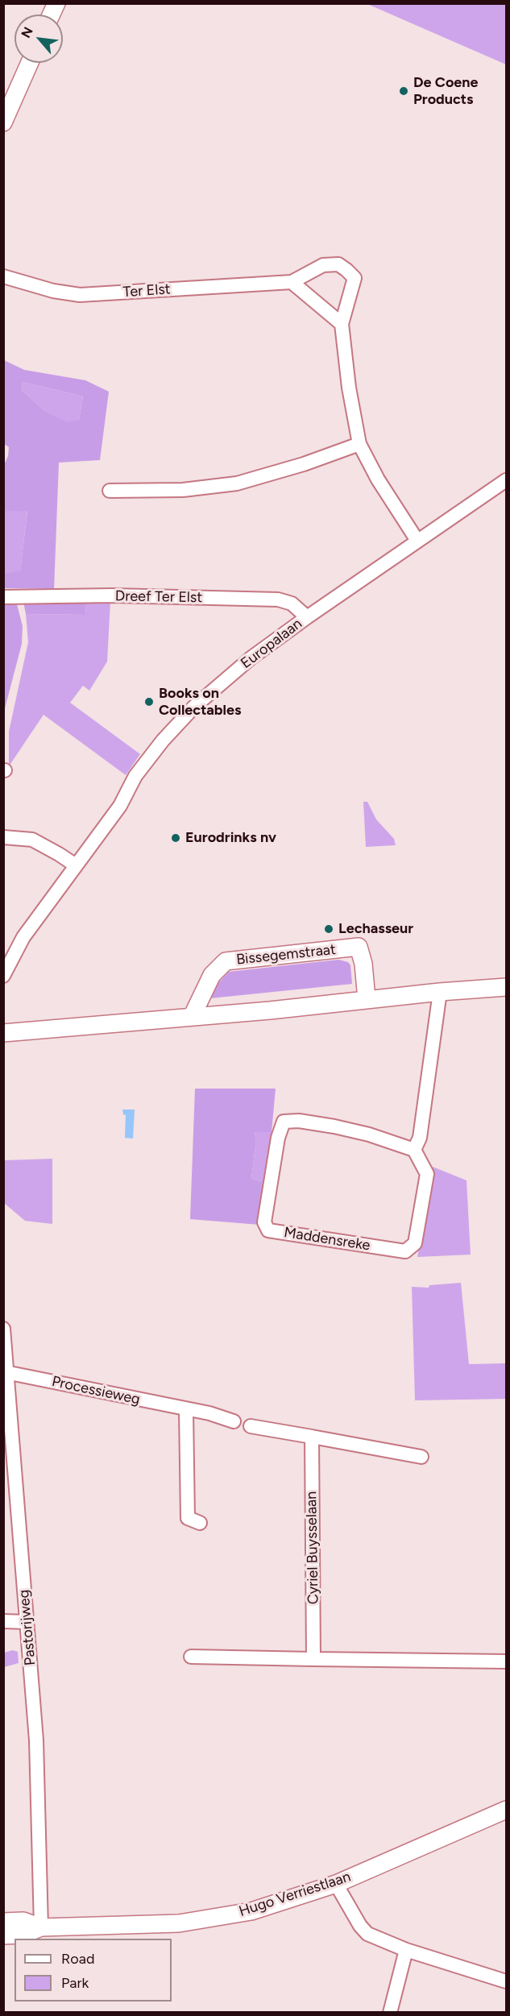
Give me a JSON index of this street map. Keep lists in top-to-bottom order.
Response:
{
  "streets": {
    "street": [
      "Ter Elst",
      "Dreef Ter Elst",
      "Europalaan",
      "Bissegemstraat",
      "Maddensreke",
      "Processieweg",
      "Cyriel Buysselaan",
      "Pastorijweg",
      "Hugo Verriestlaan"
    ]
  },
  "crossings": [
    ["Ter Elst", "Europalaan"],
    ["Dreef Ter Elst", "Europalaan"],
    ["Processieweg", "Pastorijweg"],
    ["Pastorijweg", "Hugo Verriestlaan"]
  ],
  "places": [
    "De Coene Products",
    "Books on Collectables",
    "Eurodrinks nv",
    "Lechasseur"
  ],
  "legend": ["Road", "Park"],
  "north": "top left"
}
